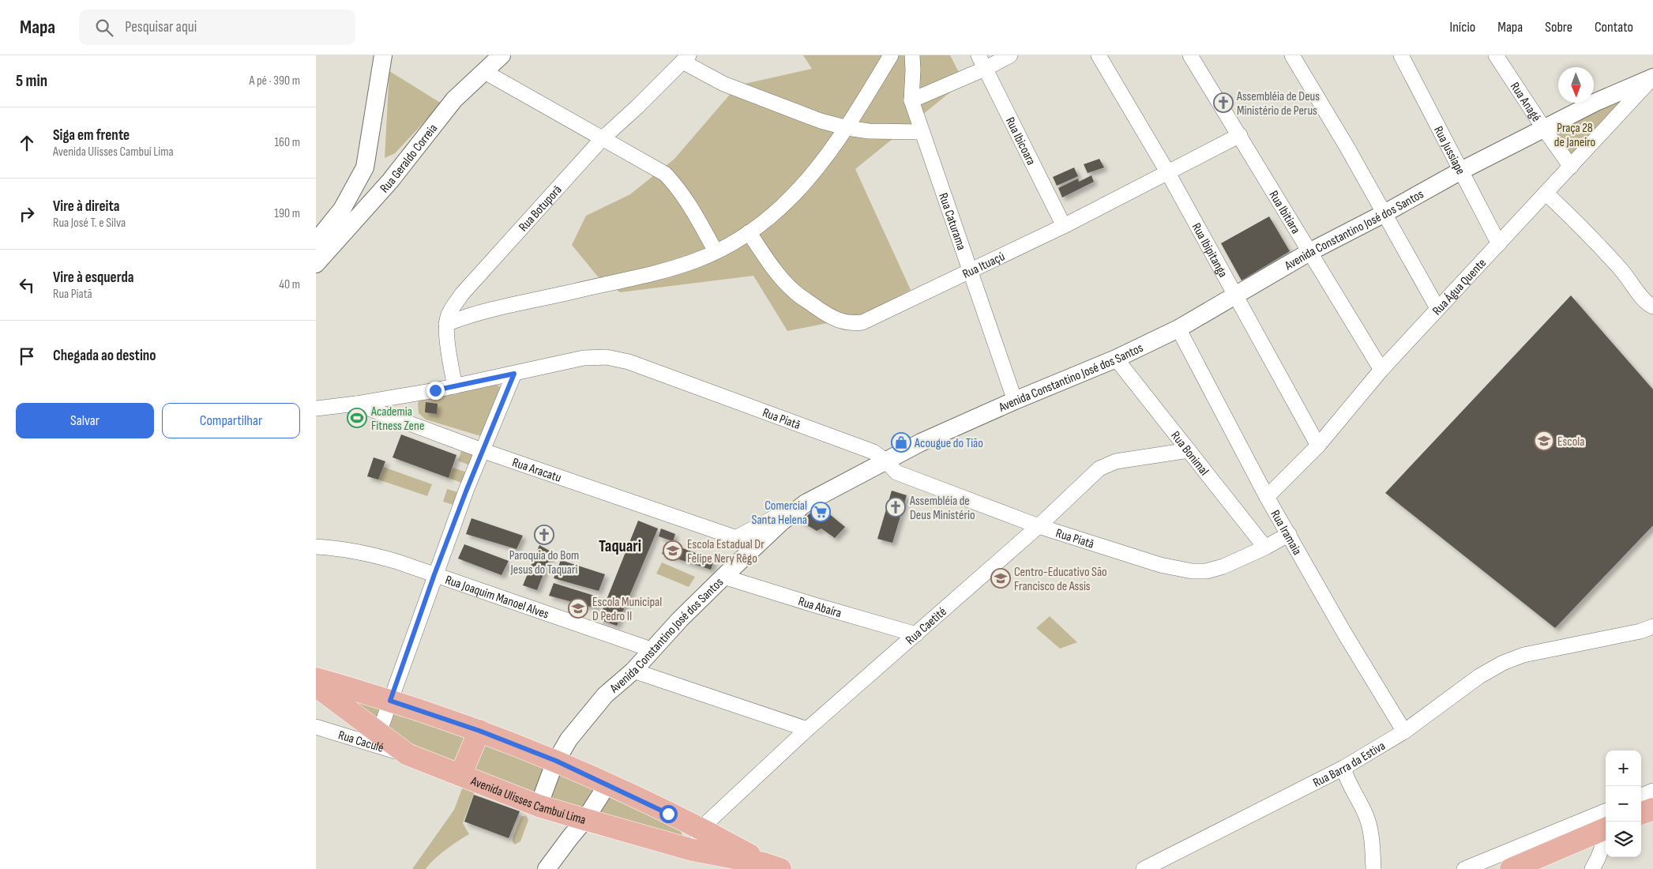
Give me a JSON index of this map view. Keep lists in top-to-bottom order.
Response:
{
  "streets": {
    "main road": ["Avenida Ulisses Cambuí Lima"],
    "street": [
      "Rua Anagé",
      "Rua Ibicoara",
      "Rua Jussiape",
      "Rua Geraldo Correia",
      "Rua Botuporã",
      "Rua Ibitiara",
      "Rua Caturama",
      "Avenida Constantino José dos Santos",
      "Rua Ibipitanga",
      "Rua Ituaçú",
      "Rua Água Quente",
      "Rua Piatã",
      "Rua Bonimal",
      "Rua Aracatu",
      "Rua Iramaia",
      "Rua Joaquim Manoel Alves",
      "Rua Abaíra",
      "Rua Caetité",
      "Rua Caculé",
      "Rua Barra da Estiva"
    ]
  },
  "crossings": [
    ["Rua Anagé", "Avenida Constantino José dos Santos"],
    ["Rua Anagé", "Rua Água Quente"],
    ["Rua Ibicoara", "Rua Ituaçú"],
    ["Rua Jussiape", "Avenida Constantino José dos Santos"],
    ["Rua Jussiape", "Rua Água Quente"],
    ["Rua Botuporã", "Rua Piatã"],
    ["Rua Ibitiara", "Avenida Constantino José dos Santos"],
    ["Rua Ibitiara", "Rua Ituaçú"],
    ["Rua Ibitiara", "Rua Água Quente"],
    ["Rua Caturama", "Avenida Constantino José dos Santos"],
    ["Rua Caturama", "Rua Ituaçú"],
    ["Avenida Constantino José dos Santos", "Rua Ibipitanga"],
    ["Avenida Constantino José dos Santos", "Rua Água Quente"],
    ["Avenida Constantino José dos Santos", "Rua Piatã"],
    ["Avenida Constantino José dos Santos", "Rua Bonimal"],
    ["Avenida Constantino José dos Santos", "Rua Aracatu"],
    ["Avenida Constantino José dos Santos", "Rua Iramaia"],
    ["Avenida Constantino José dos Santos", "Rua Joaquim Manoel Alves"],
    ["Avenida Constantino José dos Santos", "Rua Abaíra"],
    ["Avenida Constantino José dos Santos", "Avenida Ulisses Cambuí Lima"],
    ["Rua Ibipitanga", "Rua Ituaçú"],
    ["Rua Ibipitanga", "Rua Água Quente"],
    ["Rua Água Quente", "Rua Iramaia"],
    ["Rua Piatã", "Rua Bonimal"],
    ["Rua Piatã", "Rua Aracatu"],
    ["Rua Piatã", "Rua Iramaia"],
    ["Rua Piatã", "Rua Caetité"],
    ["Rua Bonimal", "Rua Caetité"],
    ["Rua Iramaia", "Rua Barra da Estiva"],
    ["Rua Abaíra", "Rua Caetité"],
    ["Rua Caetité", "Avenida Ulisses Cambuí Lima"],
    ["Rua Caculé", "Avenida Ulisses Cambuí Lima"]
  ],
  "districts": ["Taquari"],
  "parks": ["Praça 28 de Janeiro"],
  "places": {
    "church": ["Assembléia de Deus Ministério de Perus", "Assembléia de Deus Ministério", "Paroquia do Bom Jesus do Taquari"],
    "sports": ["Academia Fitness Zene"],
    "school or university": [
      "Escola",
      "Escola Estadual Dr Felipe Nery Rêgo",
      "Centro-Educativo São Francisco de Assis",
      "Escola Municipal D Pedro II"
    ],
    "shop": ["Acougue do Tião"],
    "supermarket": ["Comercial Santa Helena"]
  },
  "north": "bottom",
  "page": {
    "header": "Mapa",
    "search": "Pesquisar aqui",
    "nav": [
      "Início",
      "Mapa",
      "Sobre",
      "Contato"
    ],
    "heading": ["5 min", "A pé · 390 m"],
    "list": [
      ["Siga em frente", "Avenida Ulisses Cambuí Lima", "160 m"],
      ["Vire à direita", "Rua José T. e Silva", "190 m"],
      ["Vire à esquerda", "Rua Piatã", "40 m"],
      "Chegada ao destino"
    ],
    "buttons": ["Salvar", "Compartilhar"],
    "map_buttons": ["+", "−"]
  }
}
